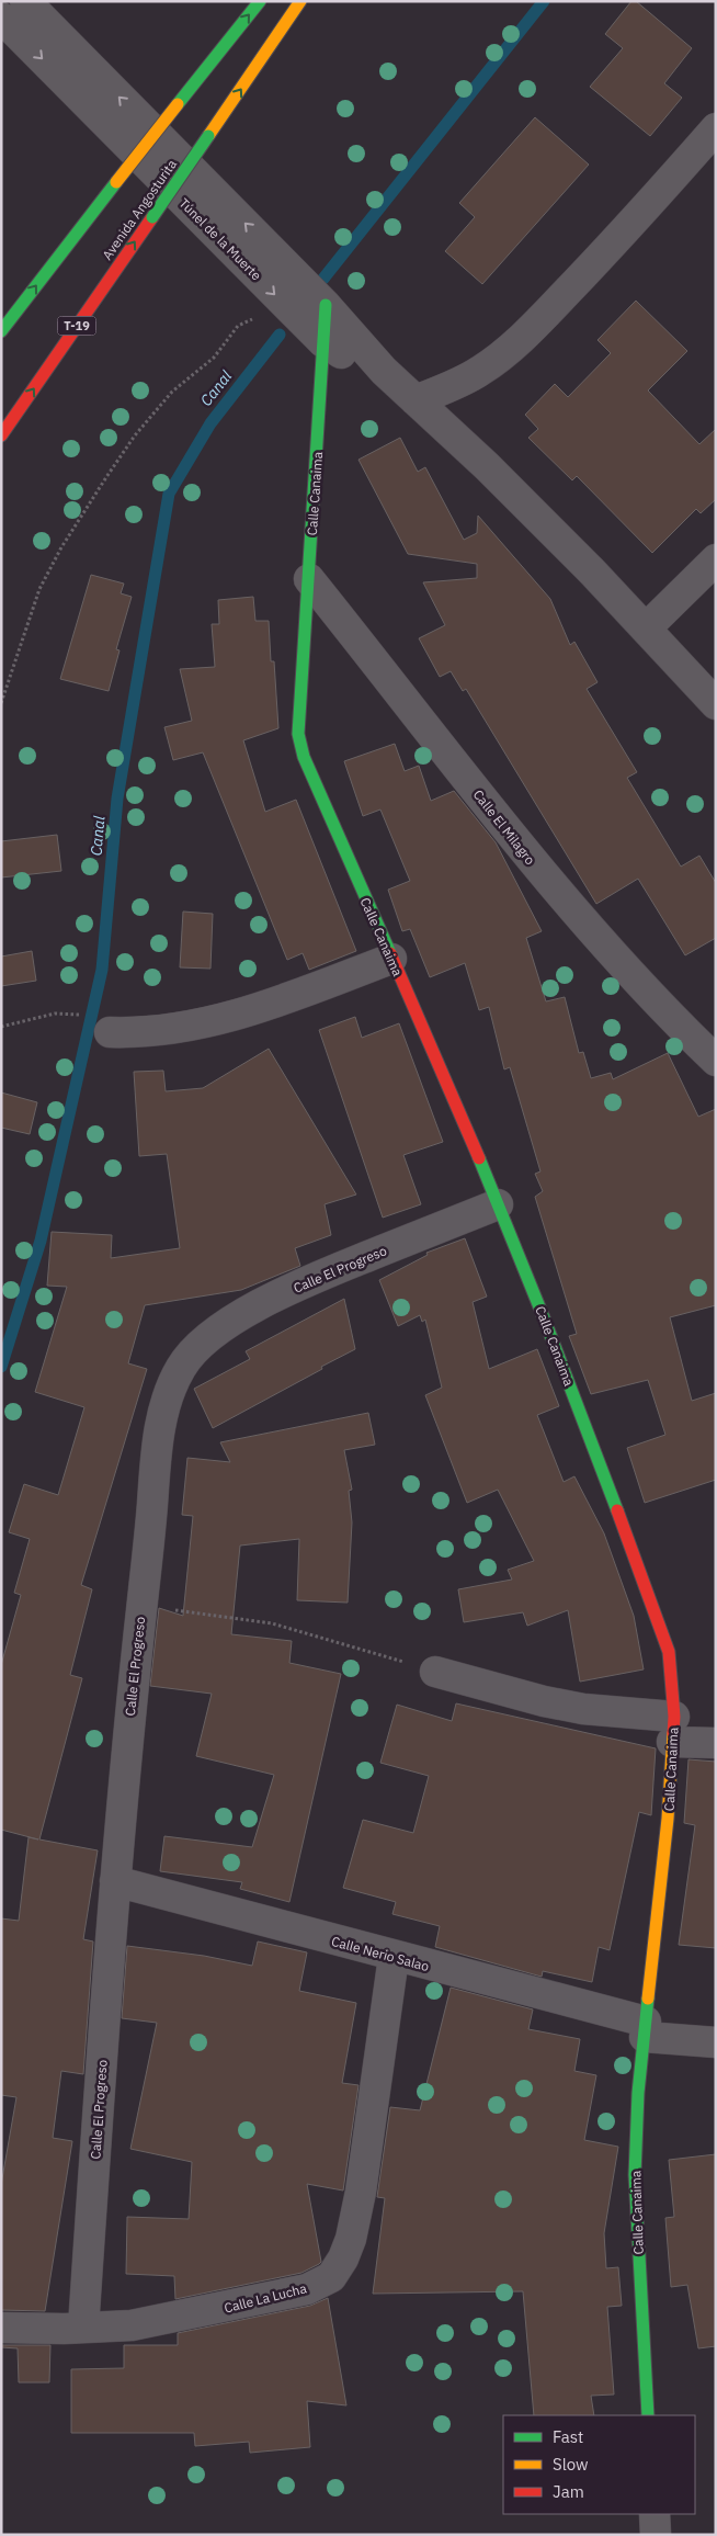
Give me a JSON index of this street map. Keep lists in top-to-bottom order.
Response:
{
  "streets": {
    "main road": ["Avenida Angosturita", "T-19", "Calle Canaima"],
    "street": [
      "Túnel de la Muerte",
      "Calle El Milagro",
      "Calle El Progreso",
      "Calle Nerio Salao",
      "Calle La Lucha"
    ]
  },
  "crossings": [
    ["Túnel de la Muerte", "Calle Canaima"],
    ["Calle Canaima", "Calle El Milagro"],
    ["Calle Canaima", "Calle El Progreso"],
    ["Calle Canaima", "Calle Nerio Salao"],
    ["Calle El Progreso", "Calle Nerio Salao"],
    ["Calle El Progreso", "Calle La Lucha"],
    ["Calle Nerio Salao", "Calle La Lucha"]
  ],
  "water": ["Canal"],
  "legend": ["Fast", "Slow", "Jam"]
}
